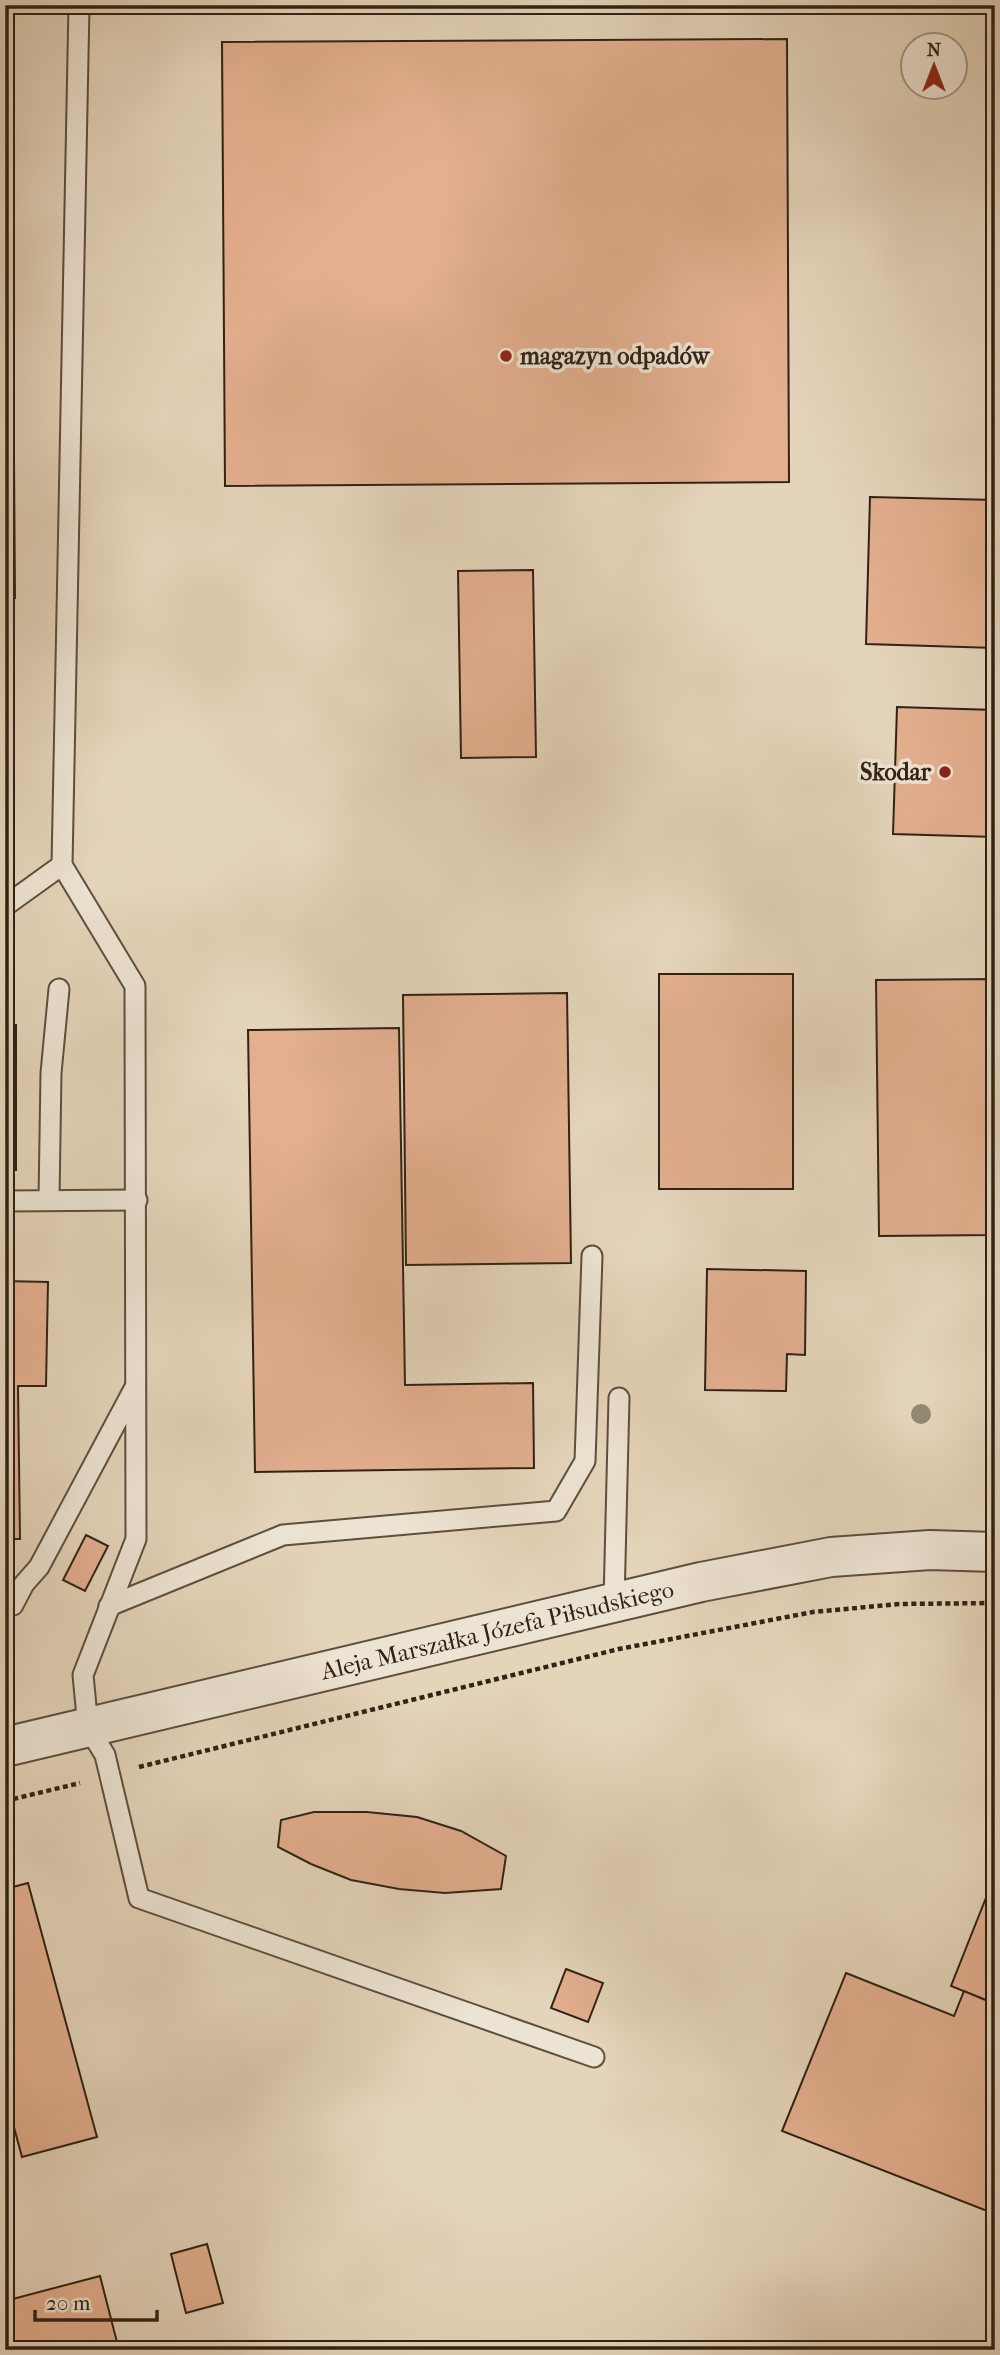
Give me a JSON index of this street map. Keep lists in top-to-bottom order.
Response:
{
  "streets": {
    "street": ["Aleja Marszałka Józefa Piłsudskiego"]
  },
  "places": ["magazyn odpadów", "Skodar"],
  "scale_bar": "20 m",
  "north": "top"
}
